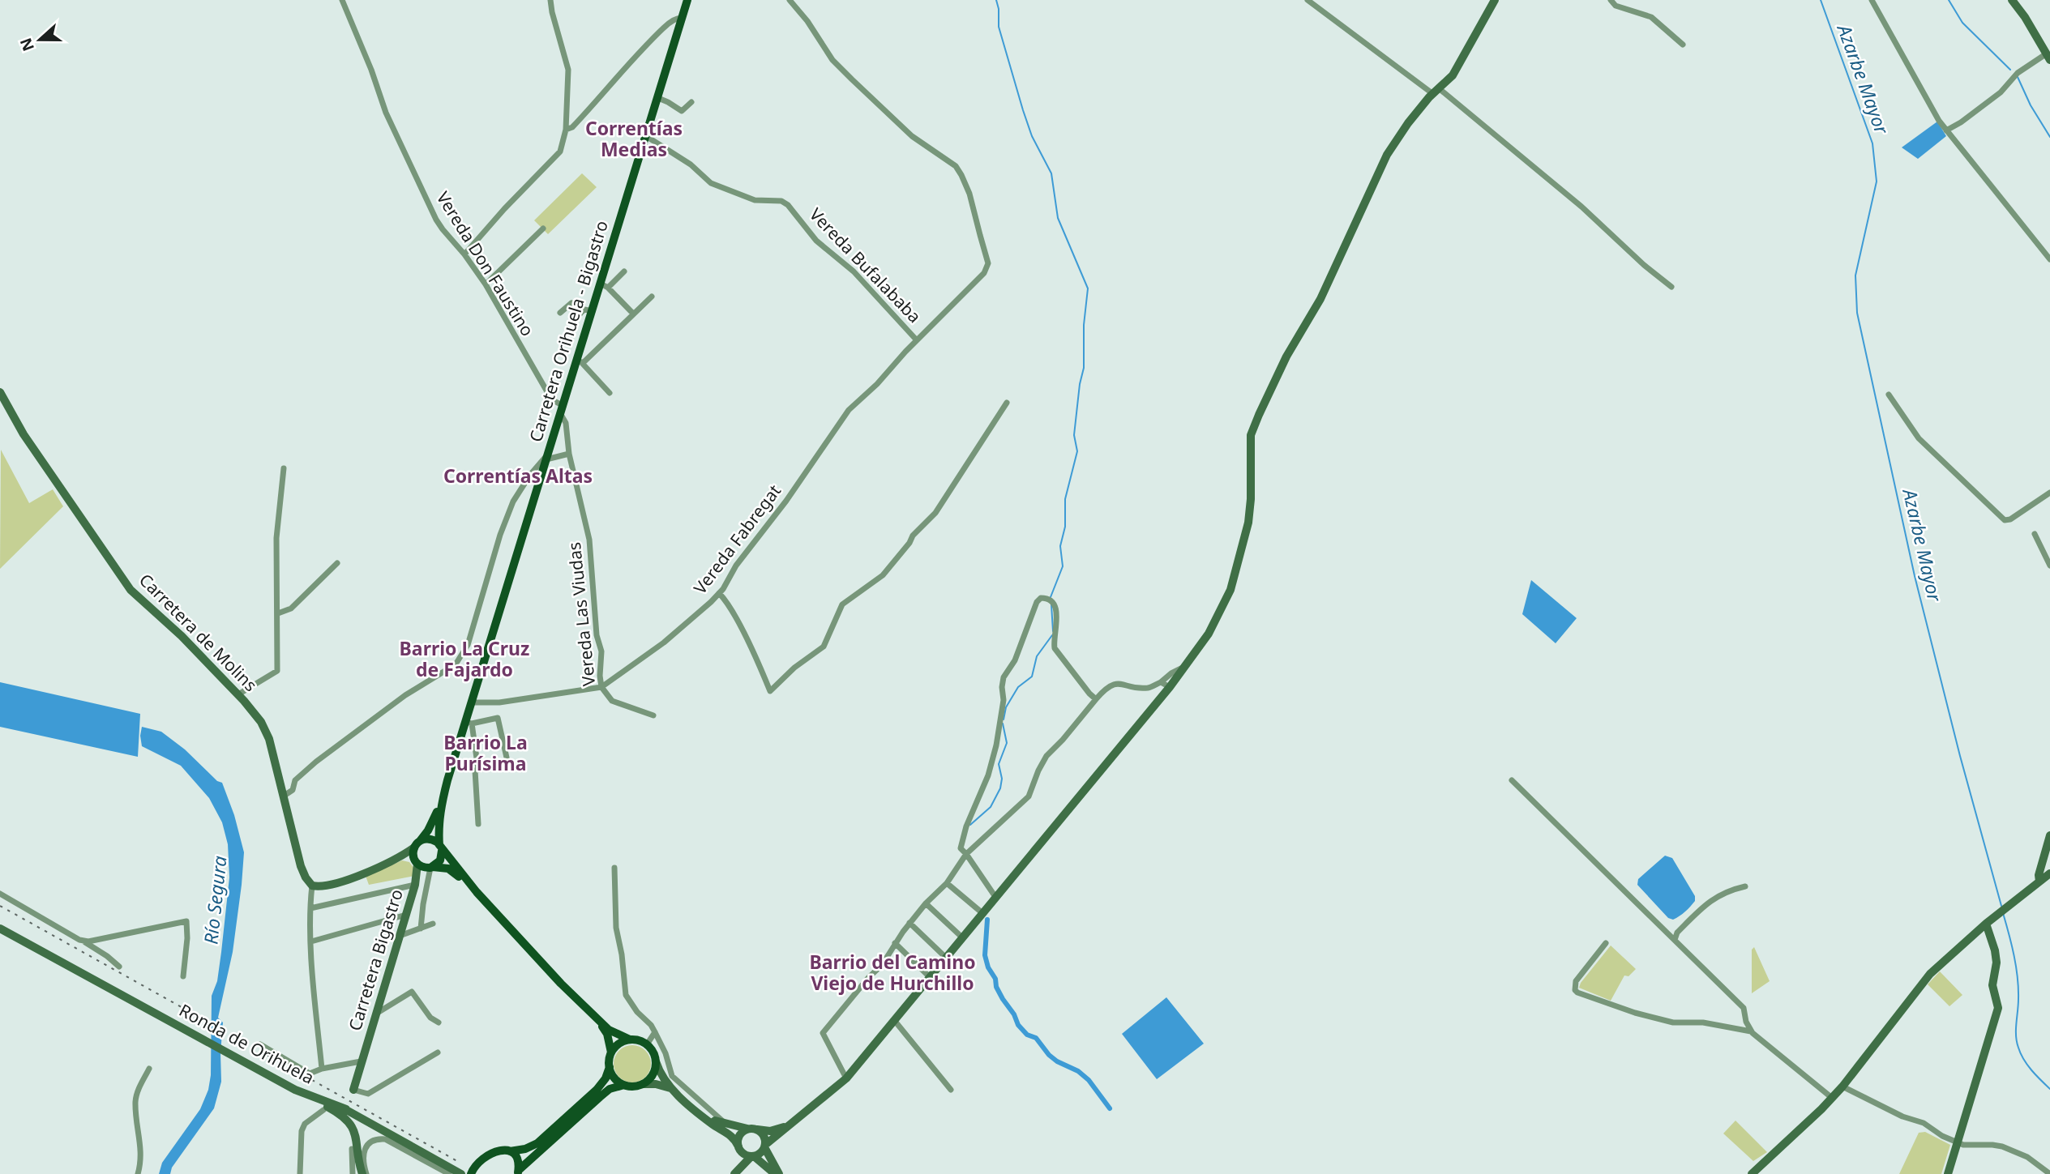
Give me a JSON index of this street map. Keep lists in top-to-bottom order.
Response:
{
  "streets": {
    "main road": [
      "Carretera Orihuela - Bigastro",
      "Carretera de Molins",
      "Carretera Bigastro",
      "Ronda de Orihuela"
    ],
    "street": [
      "Vereda Don Faustino",
      "Vereda Bufalababa",
      "Vereda Fabregat",
      "Vereda Las Viudas"
    ]
  },
  "crossings": [
    ["Vereda Don Faustino", "Carretera Orihuela - Bigastro"],
    ["Vereda Don Faustino", "Vereda Las Viudas"],
    ["Vereda Bufalababa", "Carretera Orihuela - Bigastro"],
    ["Vereda Bufalababa", "Vereda Fabregat"],
    ["Carretera Orihuela - Bigastro", "Vereda Fabregat"],
    ["Carretera Orihuela - Bigastro", "Vereda Las Viudas"],
    ["Vereda Fabregat", "Vereda Las Viudas"]
  ],
  "districts": [
    "Correntías Medias",
    "Correntías Altas",
    "Barrio La Cruz de Fajardo",
    "Barrio La Purísima",
    "Barrio del Camino Viejo de Hurchillo"
  ],
  "water": ["Azarbe Mayor", "Río Segura"],
  "north": "left"
}
